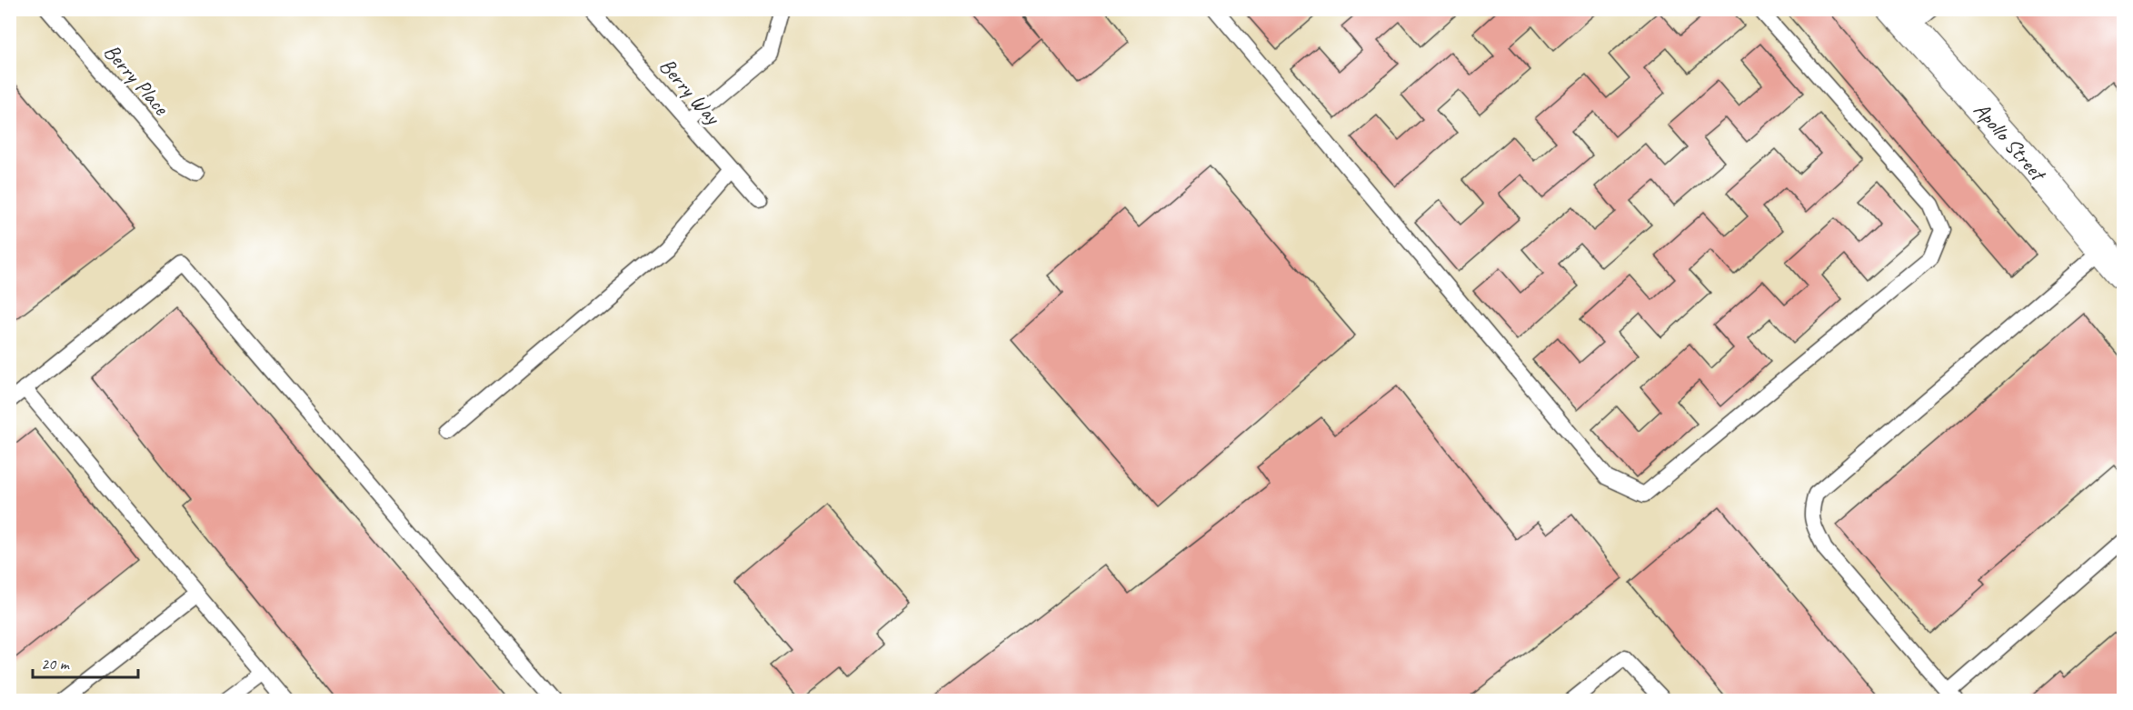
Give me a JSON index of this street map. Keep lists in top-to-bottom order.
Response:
{
  "streets": {
    "street": ["Apollo Street"],
    "lane": ["Berry Place", "Berry Way"]
  },
  "scale_bar": "20 m"
}
